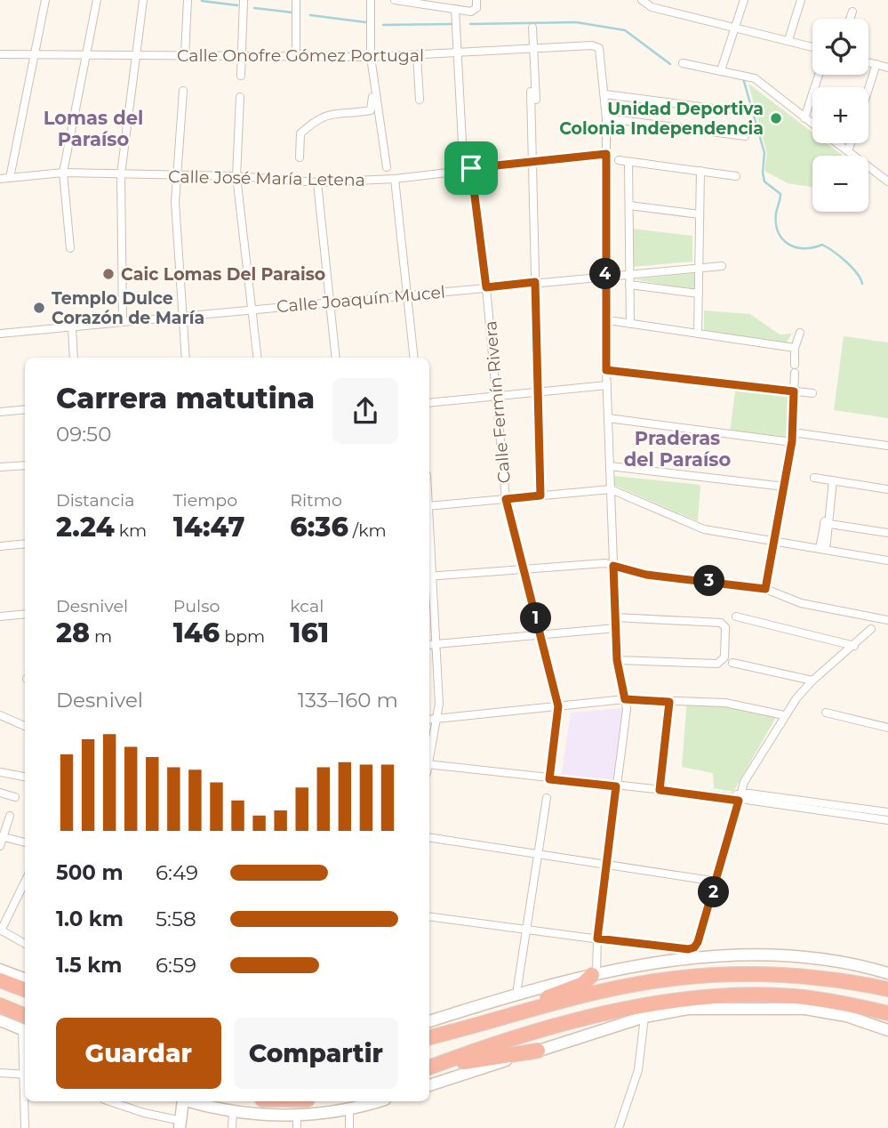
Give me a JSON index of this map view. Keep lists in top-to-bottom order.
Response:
{
  "streets": {
    "street": [
      "Calle Onofre Gómez Portugal",
      "Calle José María Letena",
      "Calle Joaquín Mucel",
      "Calle Fermín Rivera"
    ]
  },
  "crossings": [
    ["Calle José María Letena", "Calle Fermín Rivera"],
    ["Calle Joaquín Mucel", "Calle Fermín Rivera"]
  ],
  "districts": ["Lomas del Paraíso", "Praderas del Paraíso"],
  "places": ["Unidad Deportiva Colonia Independencia", "Caic Lomas Del Paraiso", "Templo Dulce Corazón de María"],
  "page": {
    "map_buttons": ["+", "−"],
    "pins": [
      "4",
      "3",
      "1",
      "2"
    ],
    "heading": ["Carrera matutina", "09:50"],
    "stats": [
      ["Distancia", "2.24 km"],
      ["Tiempo", "14:47"],
      ["Ritmo", "6:36 /km"],
      ["Desnivel", "28 m"],
      ["Pulso", "146 bpm"],
      ["kcal", "161"]
    ],
    "chart": ["Desnivel", "133–160 m"],
    "list": [
      {
        "name": "500 m",
        "note": "6:49"
      },
      {
        "name": "1.0 km",
        "note": "5:58"
      },
      {
        "name": "1.5 km",
        "note": "6:59"
      }
    ],
    "buttons": ["Guardar", "Compartir"]
  }
}
